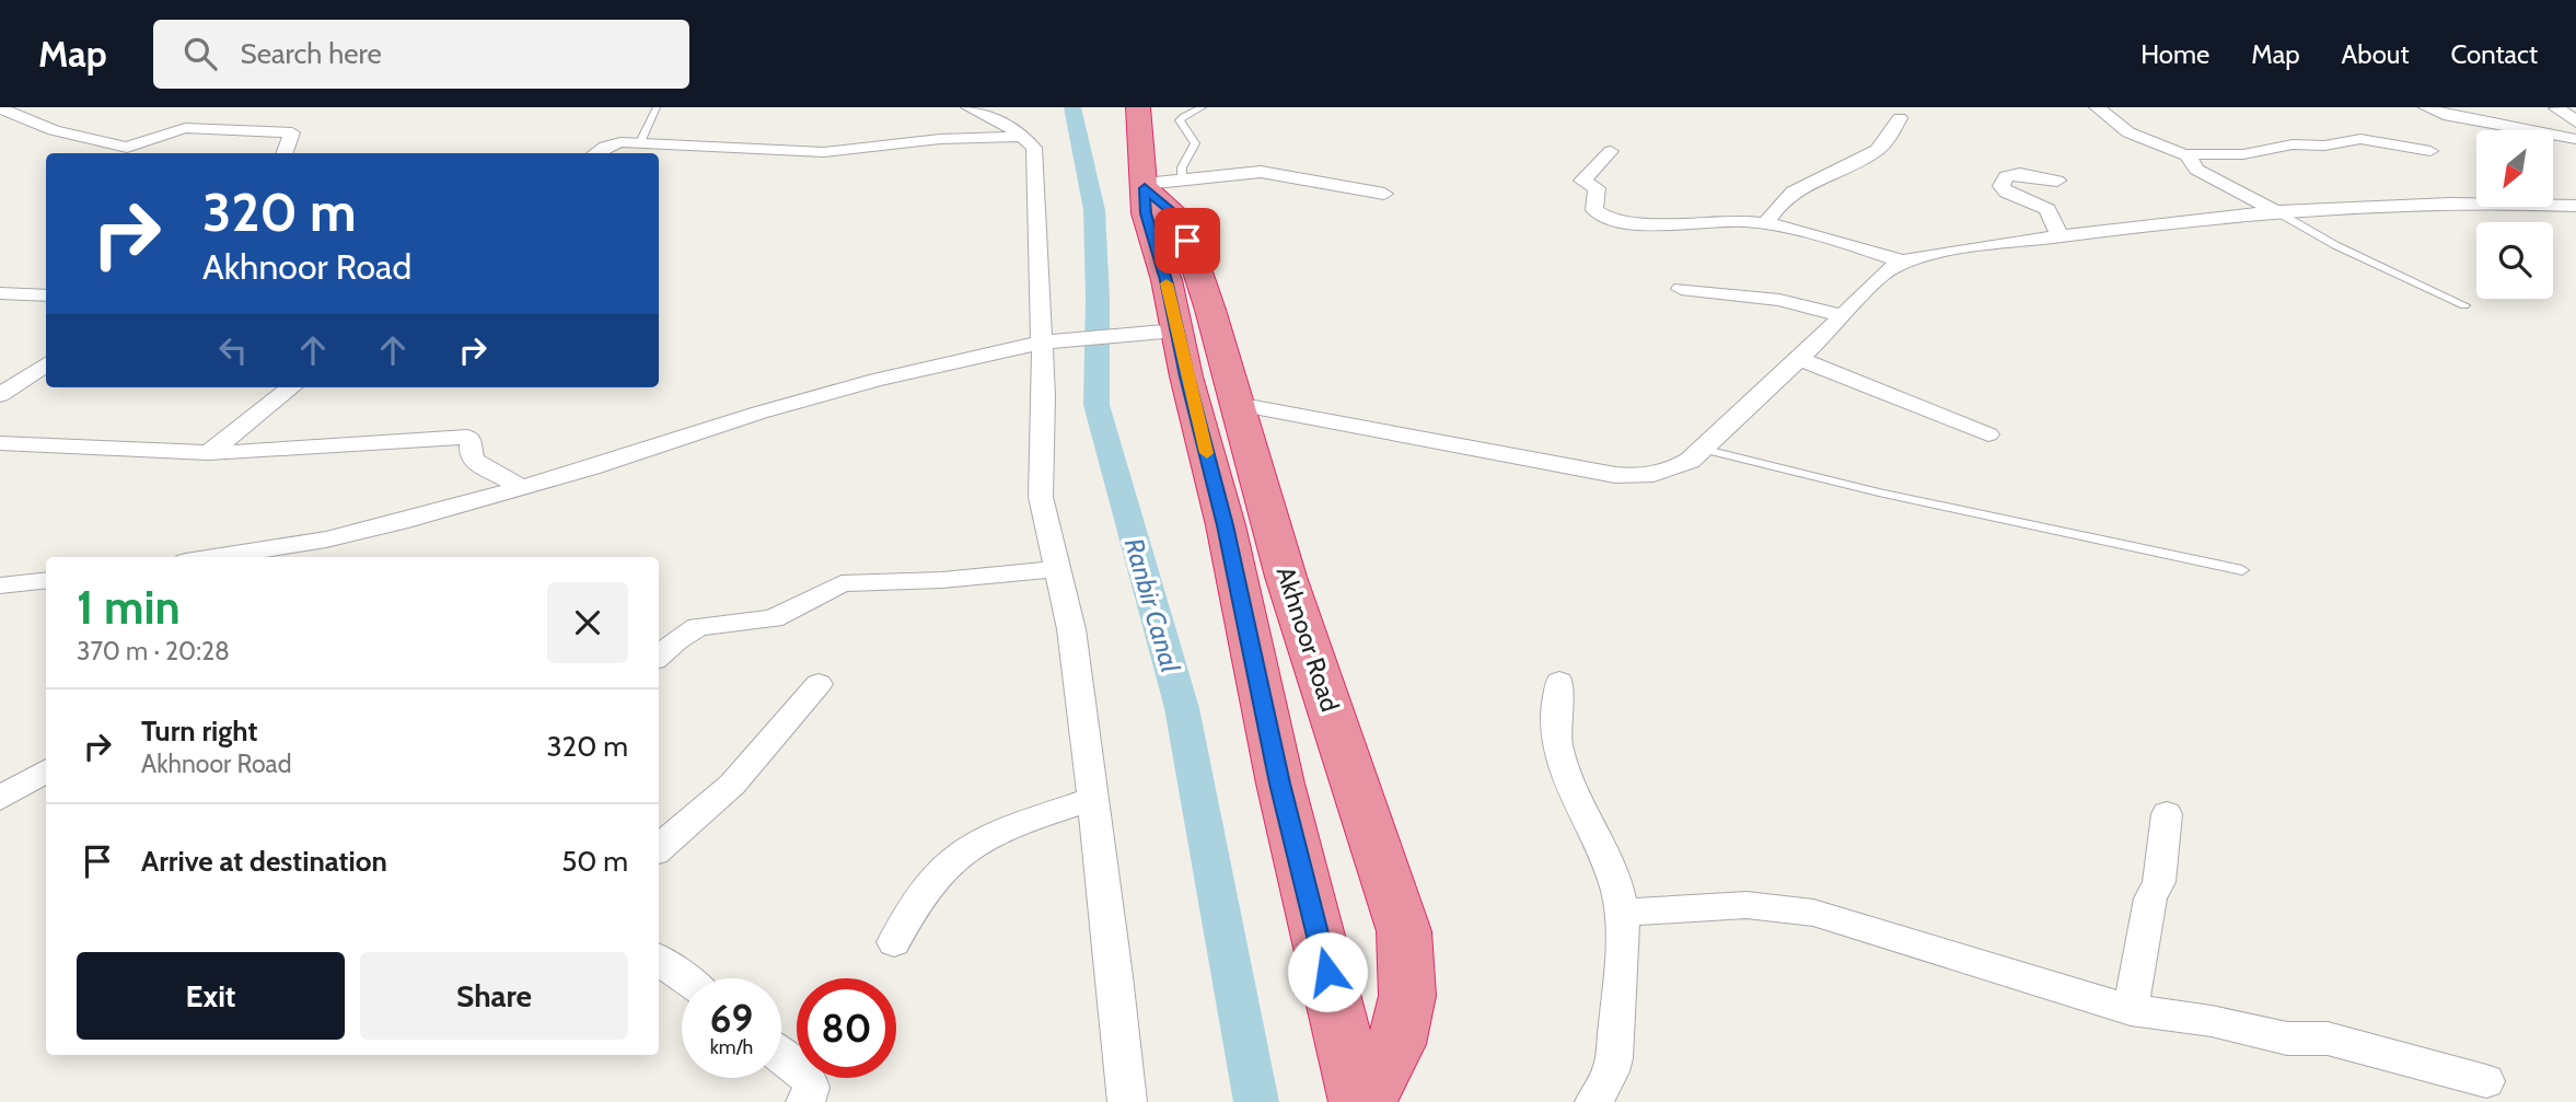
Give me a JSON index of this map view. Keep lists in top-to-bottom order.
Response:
{
  "streets": {
    "highway": ["Akhnoor Road"]
  },
  "water": ["Ranbir Canal"],
  "north": "bottom left",
  "page": {
    "header": "Map",
    "search": "Search here",
    "nav": [
      "Home",
      "Map",
      "About",
      "Contact"
    ],
    "turn": ["320 m", "Akhnoor Road"],
    "heading": ["1 min", "370 m · 20:28"],
    "list": [
      {
        "name": "Turn right",
        "note": "Akhnoor Road",
        "value": "320 m"
      },
      {
        "name": "Arrive at destination",
        "value": "50 m"
      }
    ],
    "buttons": ["Exit", "Share"],
    "speed": "69 km/h",
    "limit": "80"
  }
}
